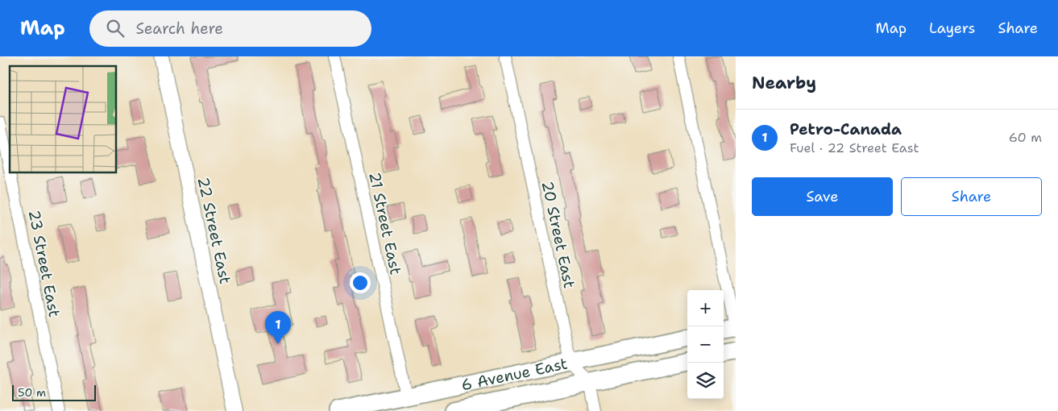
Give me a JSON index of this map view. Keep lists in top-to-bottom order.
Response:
{
  "streets": {
    "main road": ["6 Avenue East"],
    "street": [
      "21 Street East",
      "22 Street East",
      "20 Street East",
      "23 Street East"
    ]
  },
  "crossings": [
    ["21 Street East", "6 Avenue East"],
    ["20 Street East", "6 Avenue East"]
  ],
  "scale_bar": "50 m",
  "page": {
    "header": "Map",
    "search": "Search here",
    "nav": ["Map", "Layers", "Share"],
    "heading": "Nearby",
    "list": [
      {
        "mark": "1",
        "name": "Petro-Canada",
        "note": "Fuel · 22 Street East",
        "value": "60 m"
      }
    ],
    "buttons": ["Save", "Share"],
    "map_buttons": ["+", "−"],
    "pins": "1",
    "scale": "50 m"
  }
}
